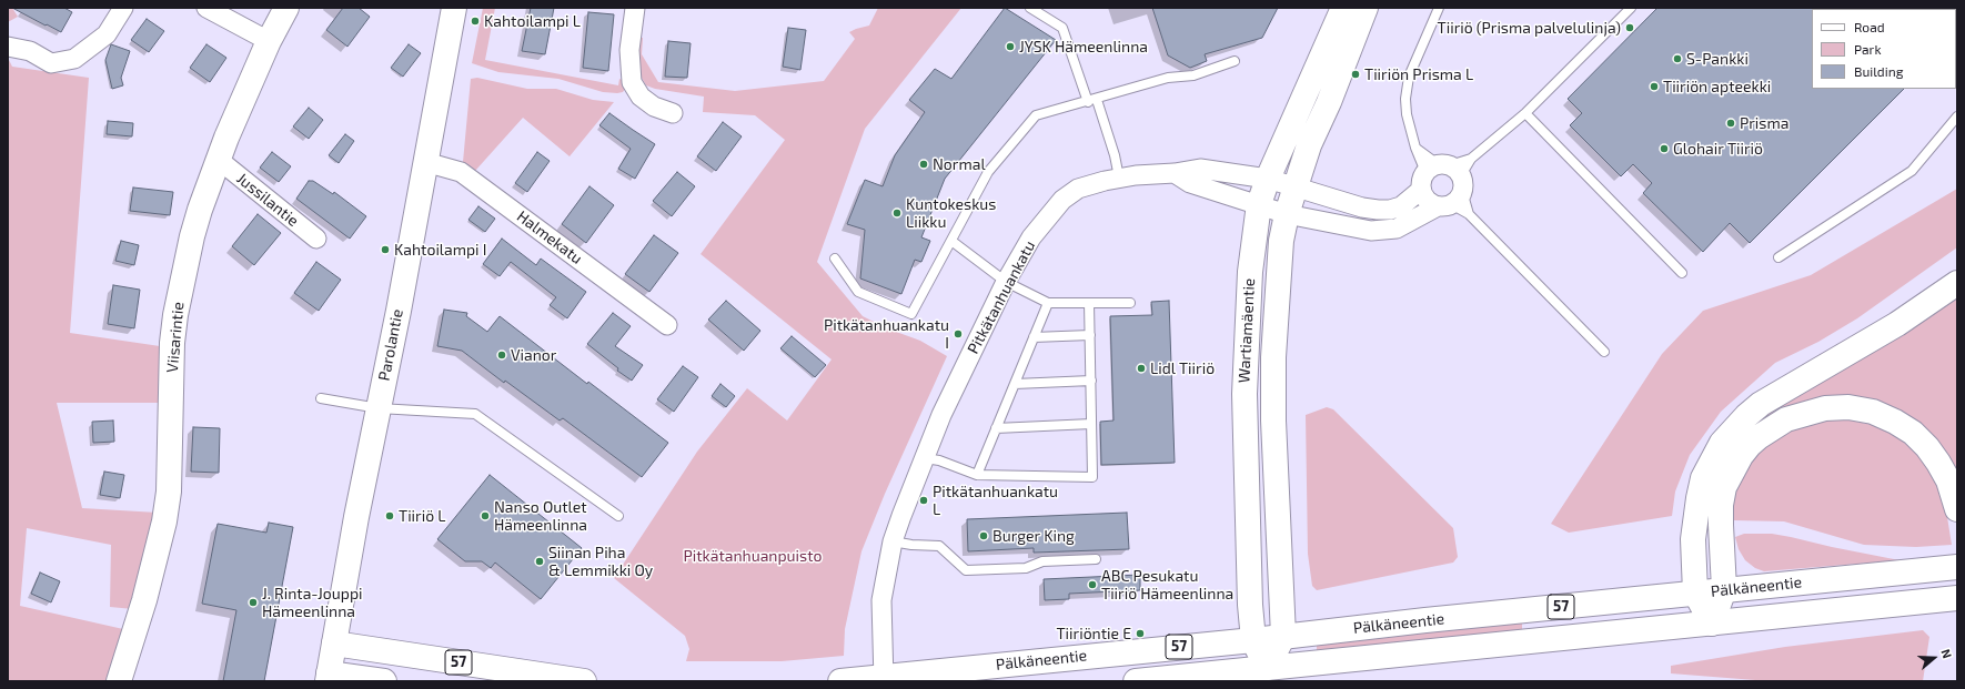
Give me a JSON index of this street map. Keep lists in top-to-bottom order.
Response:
{
  "streets": {
    "main road": [
      "Wartiamäentie",
      "Viisarintie",
      "Parolantie",
      "Pälkäneentie",
      "57"
    ],
    "street": ["Jussilantie", "Halmekatu", "Pitkätanhuankatu"]
  },
  "crossings": [
    ["Jussilantie", "Viisarintie"],
    ["Halmekatu", "Parolantie"],
    ["Pitkätanhuankatu", "Wartiamäentie"],
    ["Pitkätanhuankatu", "Pälkäneentie"],
    ["Wartiamäentie", "Pälkäneentie"],
    ["Parolantie", "57"]
  ],
  "parks": ["Pitkätanhuanpuisto"],
  "places": [
    "Kahtoilampi L",
    "Tiiriö (Prisma palvelulinja)",
    "JYSK Hämeenlinna",
    "S-Pankki",
    "Tiiriön Prisma L",
    "Tiiriön apteekki",
    "Prisma",
    "Glohair Tiiriö",
    "Normal",
    "Kuntokeskus Liikku",
    "Kahtoilampi I",
    "Pitkätanhuankatu I",
    "Vianor",
    "Lidl Tiiriö",
    "Pitkätanhuankatu L",
    "Tiiriö L",
    "Nanso Outlet Hämeenlinna",
    "Burger King",
    "Siinan Piha & Lemmikki Oy",
    "ABC Pesukatu Tiiriö Hämeenlinna",
    "J. Rinta-Jouppi Hämeenlinna",
    "Tiiriöntie E"
  ],
  "legend": ["Road", "Park", "Building"],
  "north": "right"
}
